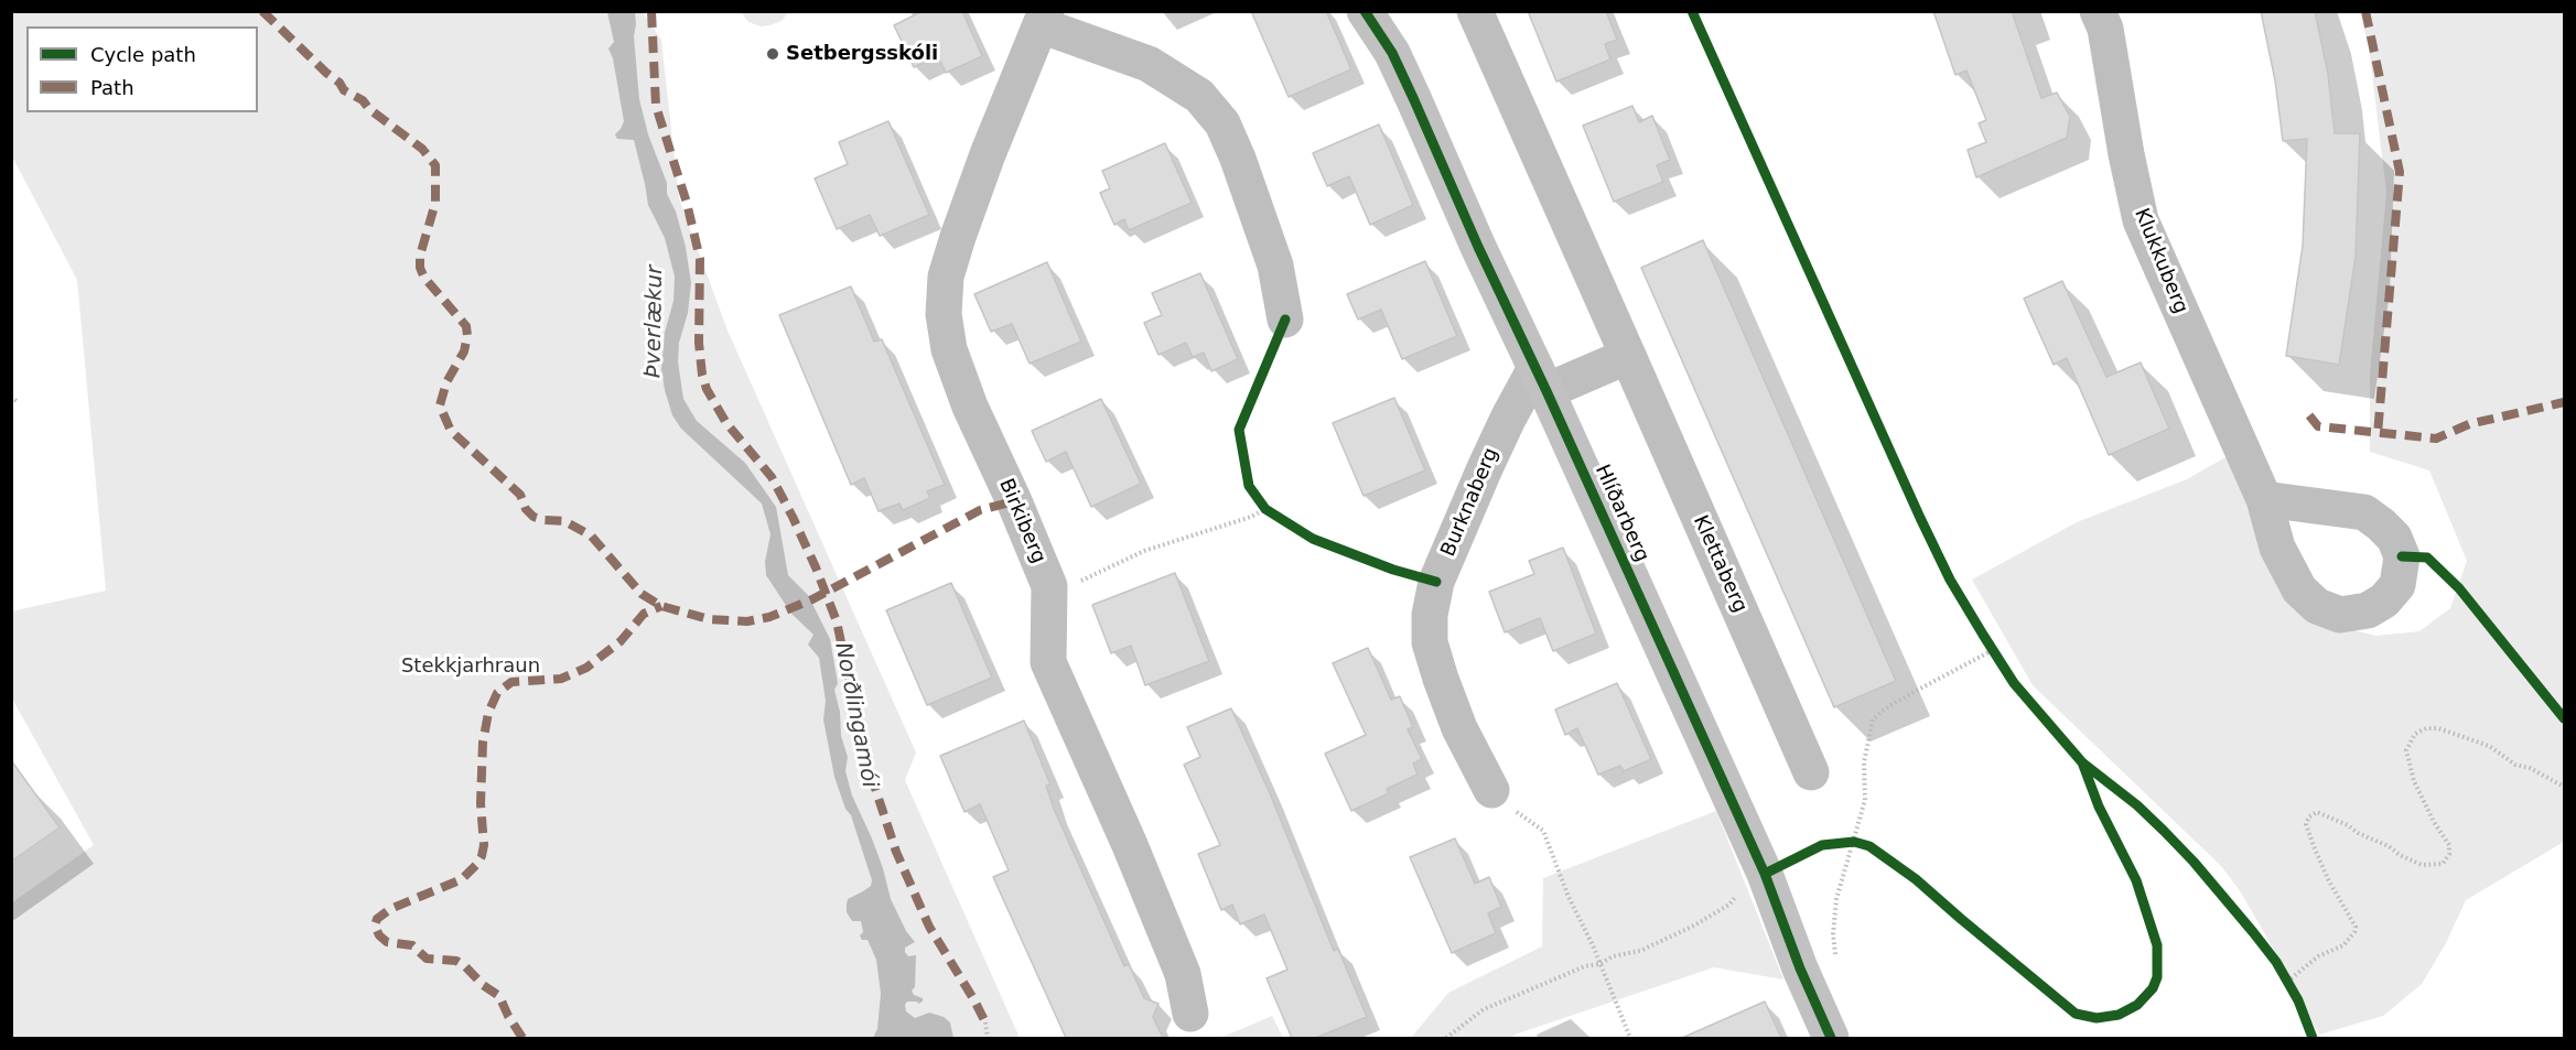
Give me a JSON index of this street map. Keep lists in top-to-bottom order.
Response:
{
  "streets": {
    "street": [
      "Klukkuberg",
      "Burknaberg",
      "Hlíðarberg",
      "Birkiberg",
      "Klettaberg"
    ]
  },
  "crossings": [
    ["Burknaberg", "Hlíðarberg"]
  ],
  "water": ["Þverlækur", "Norðlingamói"],
  "parks": ["Stekkjarhraun"],
  "places": ["Setbergsskóli"],
  "legend": ["Cycle path", "Path"]
}
